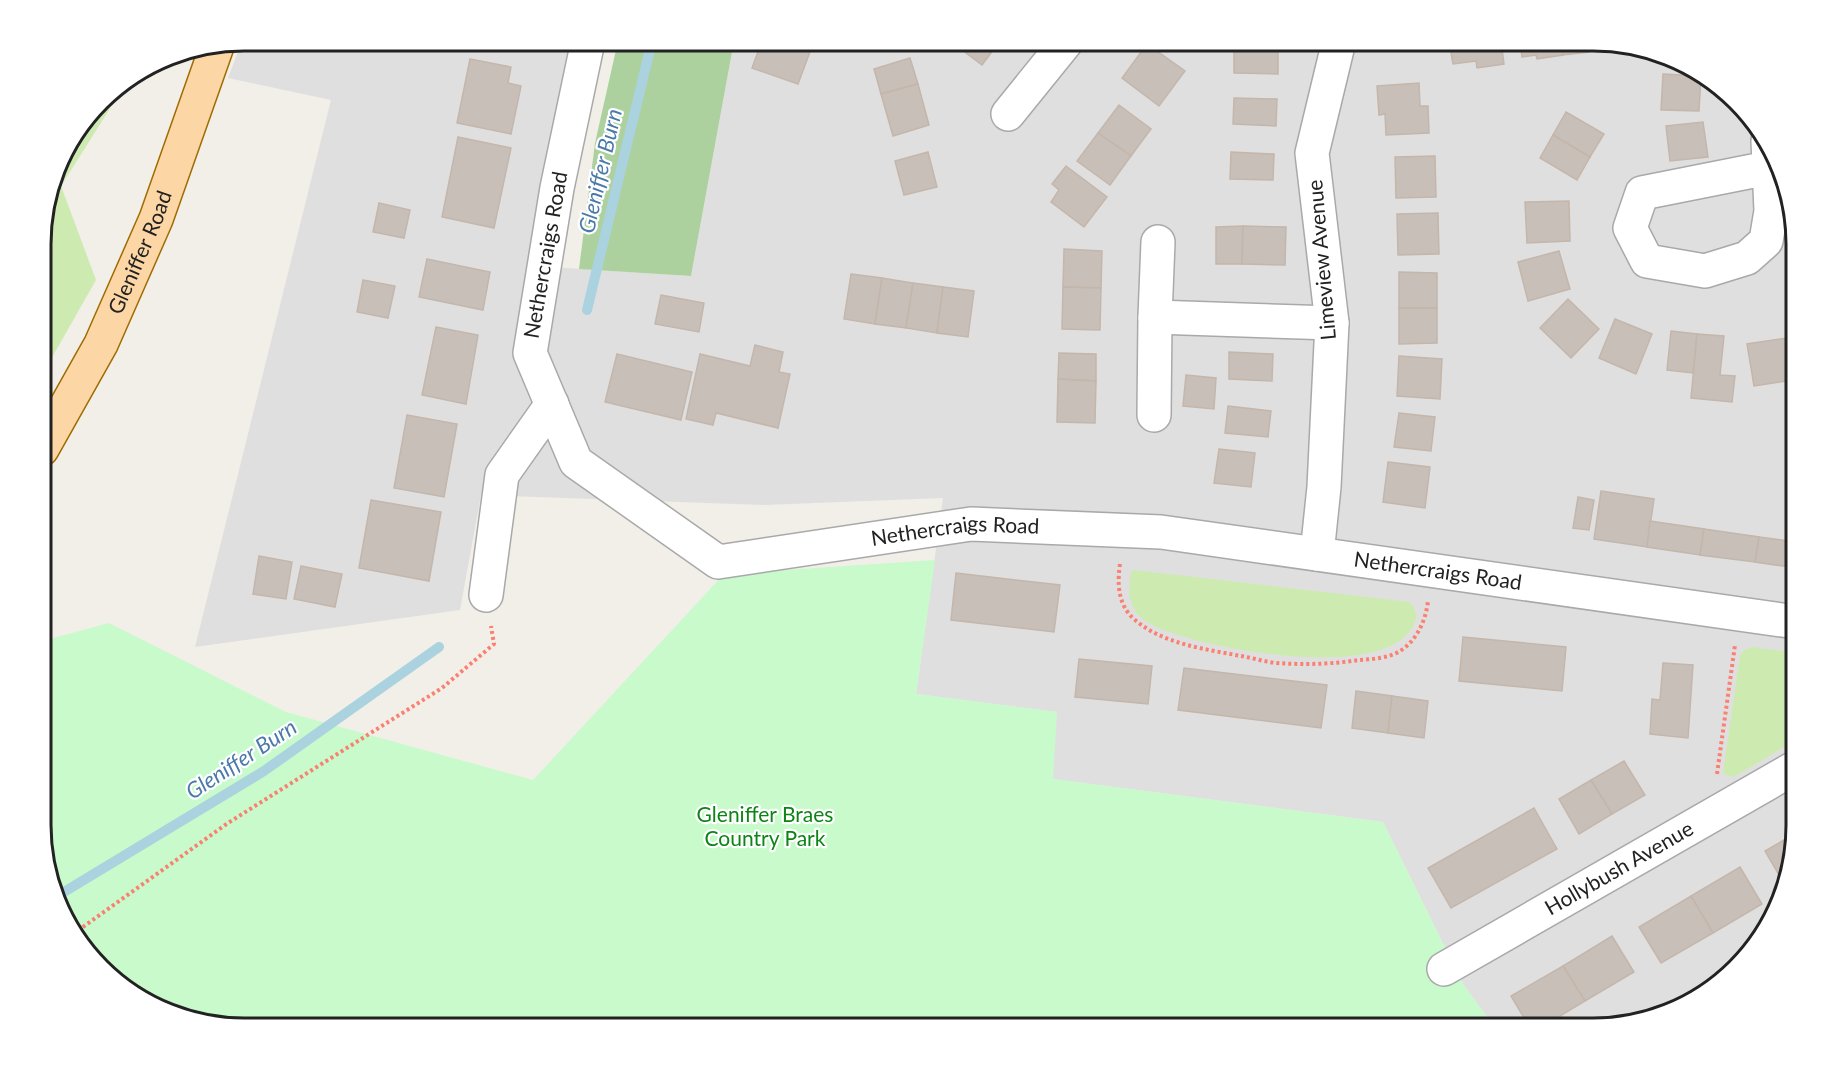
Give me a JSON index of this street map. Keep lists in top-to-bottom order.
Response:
{
  "streets": {
    "main road": ["Gleniffer Road"],
    "street": ["Nethercraigs Road", "Limeview Avenue", "Hollybush Avenue"]
  },
  "crossings": [
    ["Nethercraigs Road", "Limeview Avenue"]
  ],
  "water": ["Gleniffer Burn"],
  "parks": ["Gleniffer Braes Country Park"]
}
